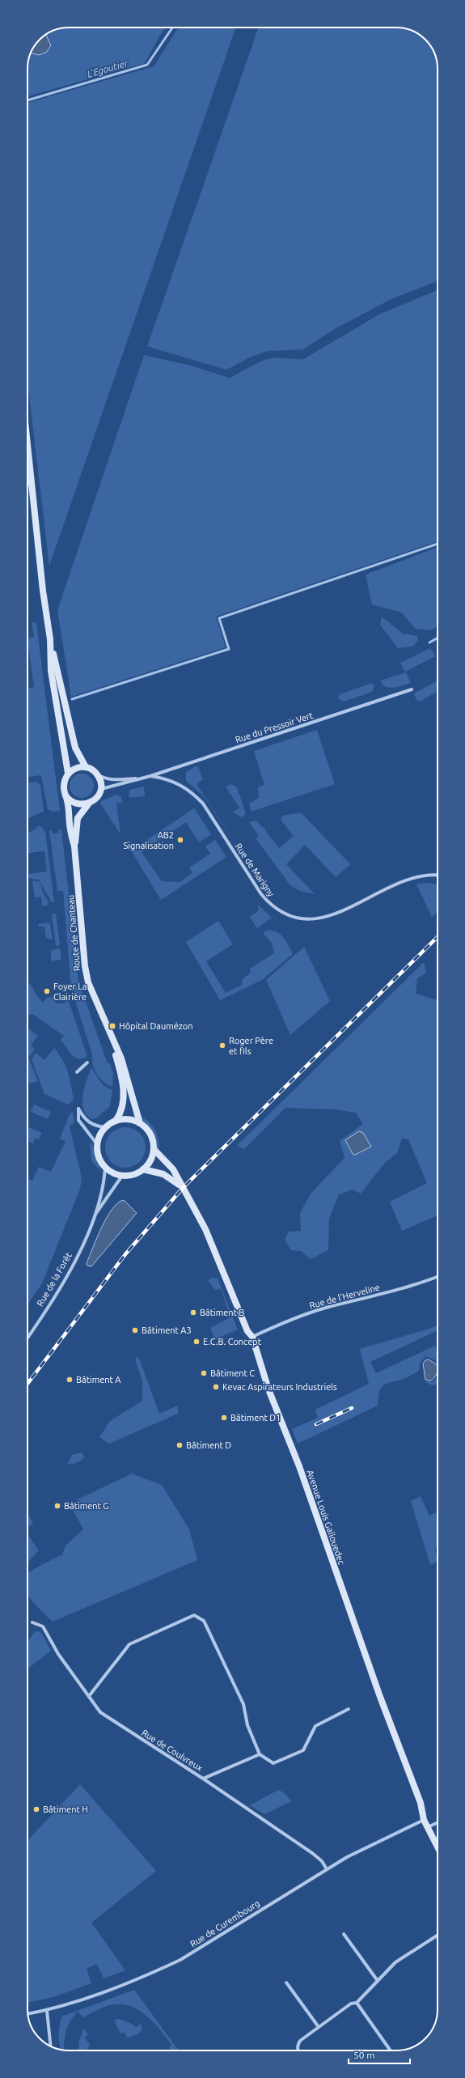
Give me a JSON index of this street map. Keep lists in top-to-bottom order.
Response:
{
  "streets": {
    "main road": ["Route de Chanteau", "Avenue Louis Gallouedec"],
    "street": [
      "Rue du Pressoir Vert",
      "Rue de Marigny",
      "Rue de la Forêt",
      "Rue de l'Herveline",
      "Rue de Coulvreux",
      "Rue de Curembourg"
    ]
  },
  "crossings": [
    ["Rue du Pressoir Vert", "Rue de Marigny"],
    ["Rue du Pressoir Vert", "Route de Chanteau"],
    ["Route de Chanteau", "Rue de la Forêt"],
    ["Route de Chanteau", "Avenue Louis Gallouedec"],
    ["Rue de la Forêt", "Avenue Louis Gallouedec"],
    ["Rue de l'Herveline", "Avenue Louis Gallouedec"],
    ["Avenue Louis Gallouedec", "Rue de Curembourg"],
    ["Rue de Coulvreux", "Rue de Curembourg"]
  ],
  "water": ["L'Egoutier"],
  "places": {
    "other": [
      "AB2 Signalisation",
      "Foyer La Clairière",
      "Roger Père et fils",
      "Bâtiment B",
      "Bâtiment A3",
      "E.C.B. Concept",
      "Bâtiment C",
      "Bâtiment A",
      "Kevac Aspirateurs Industriels",
      "Bâtiment D1",
      "Bâtiment D",
      "Bâtiment G",
      "Bâtiment H"
    ],
    "transit": ["Hôpital Daumézon"]
  },
  "scale_bar": "50 m"
}
